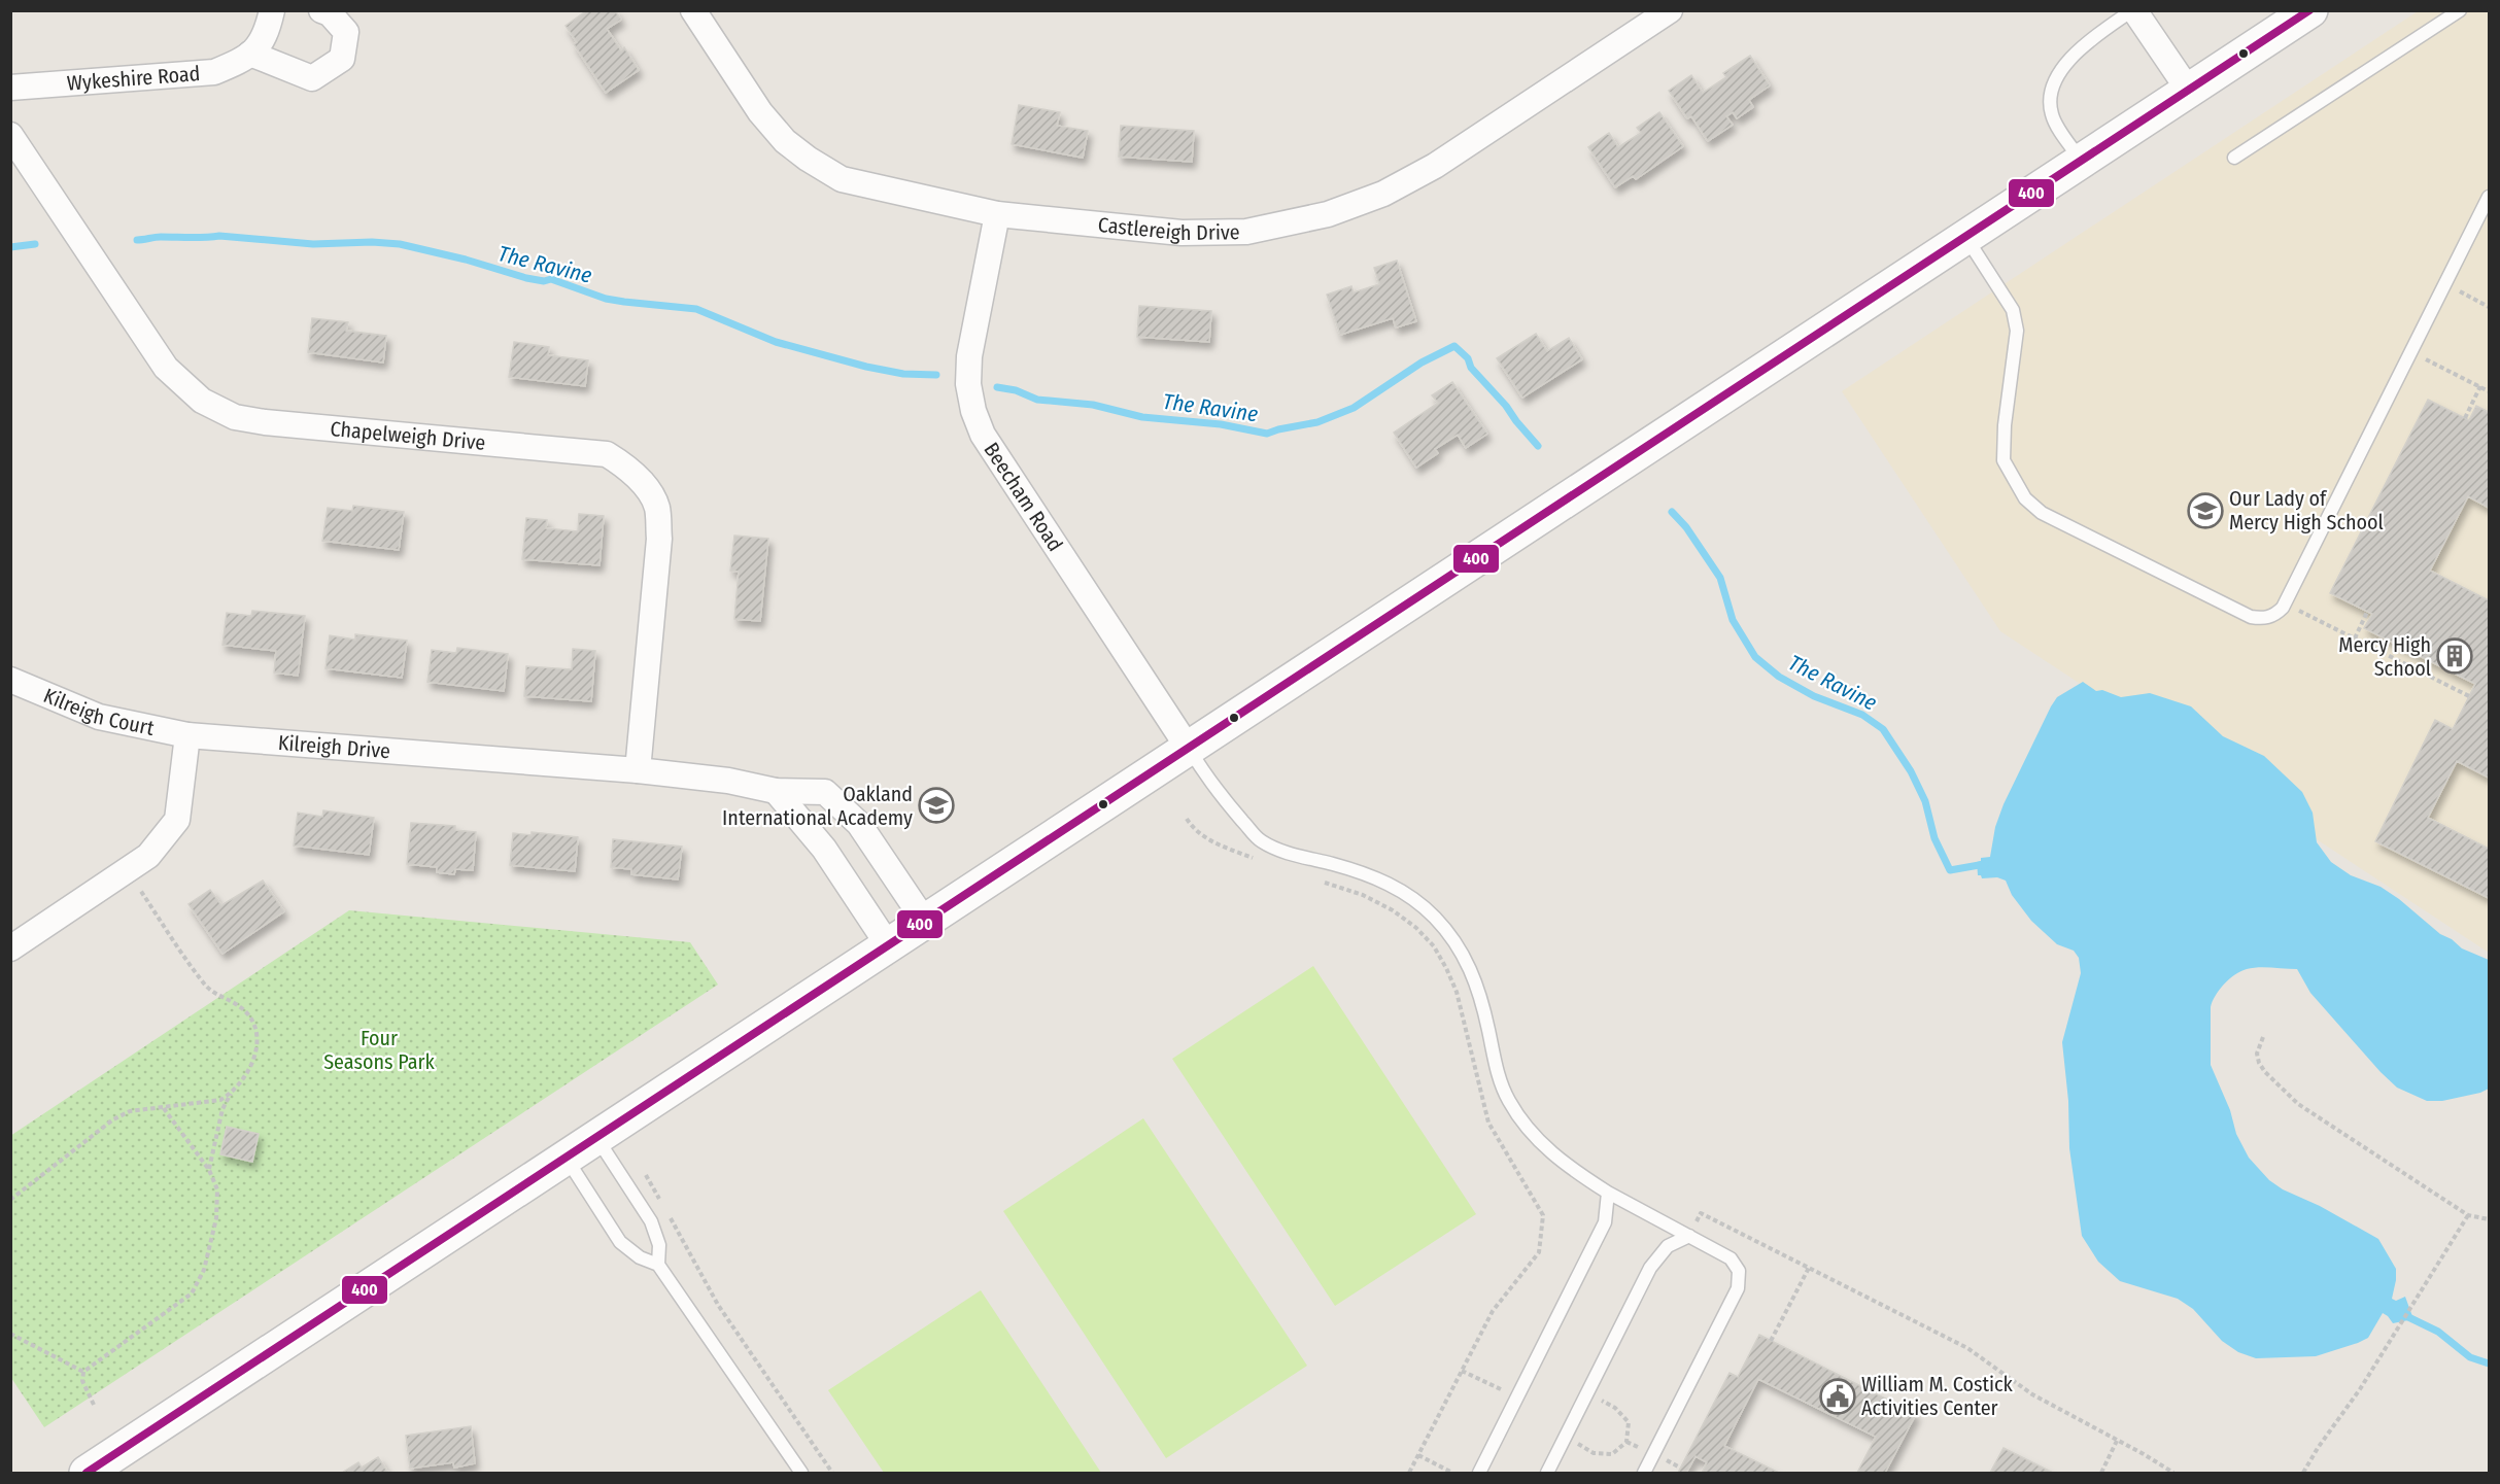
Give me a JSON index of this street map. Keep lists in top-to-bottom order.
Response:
{
  "streets": {
    "street": [
      "Wykeshire Road",
      "Castlereigh Drive",
      "Chapelweigh Drive",
      "Beecham Road",
      "Kilreigh Court",
      "Kilreigh Drive"
    ]
  },
  "crossings": [
    ["Castlereigh Drive", "Beecham Road"],
    ["Chapelweigh Drive", "Kilreigh Drive"],
    ["Kilreigh Court", "Kilreigh Drive"]
  ],
  "water": ["The Ravine"],
  "parks": ["Four Seasons Park"],
  "places": {
    "school or university": ["Our Lady of Mercy High School", "Oakland International Academy"],
    "building": ["Mercy High School"],
    "public building": ["William M. Costick Activities Center"]
  },
  "lines": ["transit line 400"]
}
